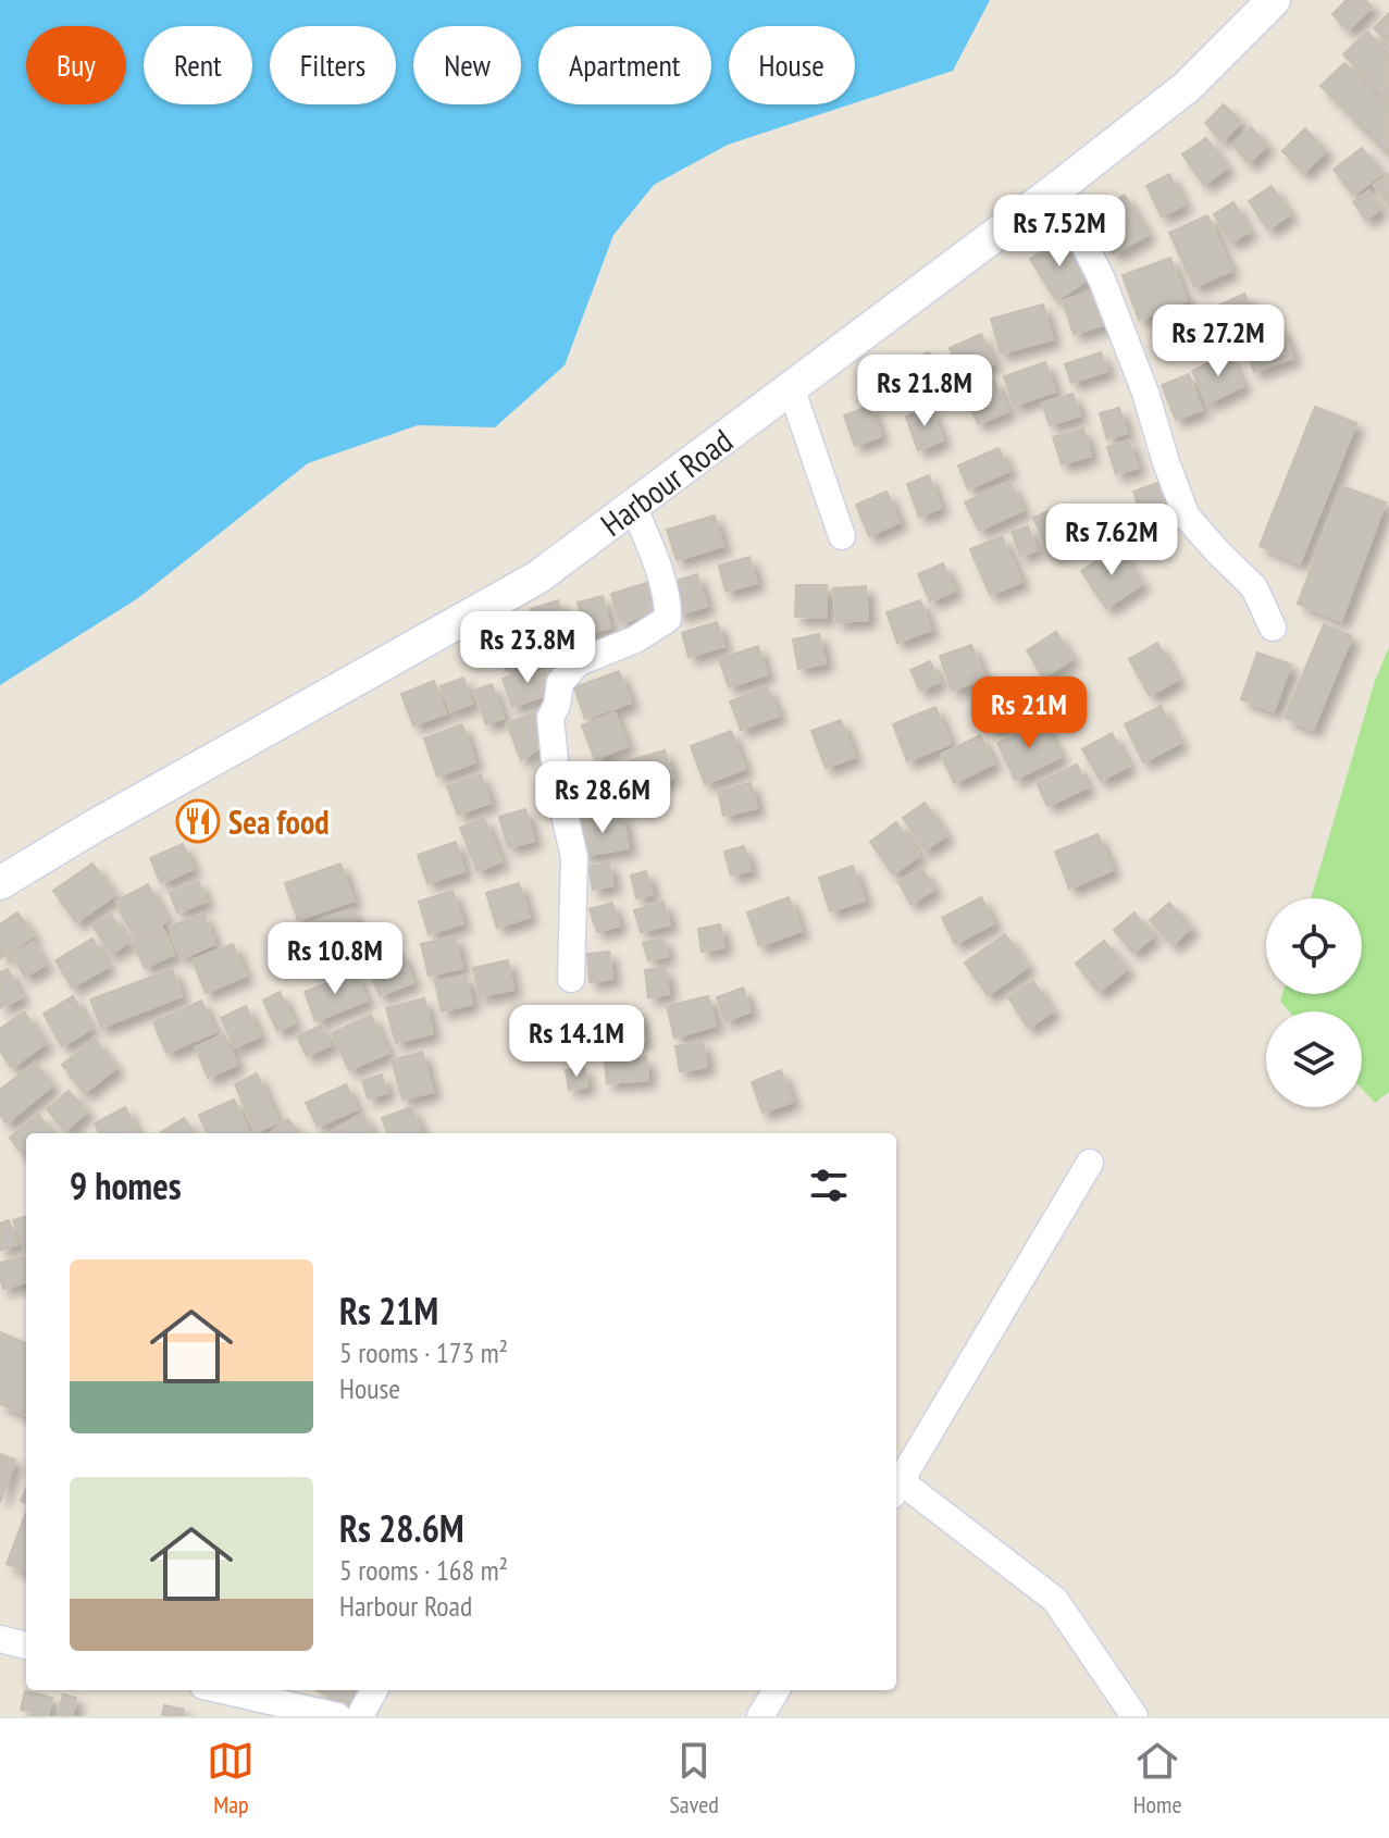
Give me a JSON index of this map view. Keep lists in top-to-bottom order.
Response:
{
  "streets": {
    "street": ["Harbour Road"]
  },
  "places": {
    "restaurant": ["Sea food"]
  },
  "page": {
    "chip": [
      "Buy",
      "Rent",
      "Filters",
      "New",
      "Apartment",
      "House"
    ],
    "price": [
      "Rs 7.52M",
      "Rs 27.2M",
      "Rs 21.8M",
      "Rs 7.62M",
      "Rs 23.8M",
      "Rs 21M",
      "Rs 28.6M",
      "Rs 10.8M",
      "Rs 14.1M"
    ],
    "heading": "9 homes",
    "list": [
      {
        "name": "Rs 21M",
        "note": "5 rooms · 173 m² · House"
      },
      {
        "name": "Rs 28.6M",
        "note": "5 rooms · 168 m² · Harbour Road"
      }
    ],
    "tabs": ["Map", "Saved", "Home"]
  }
}
